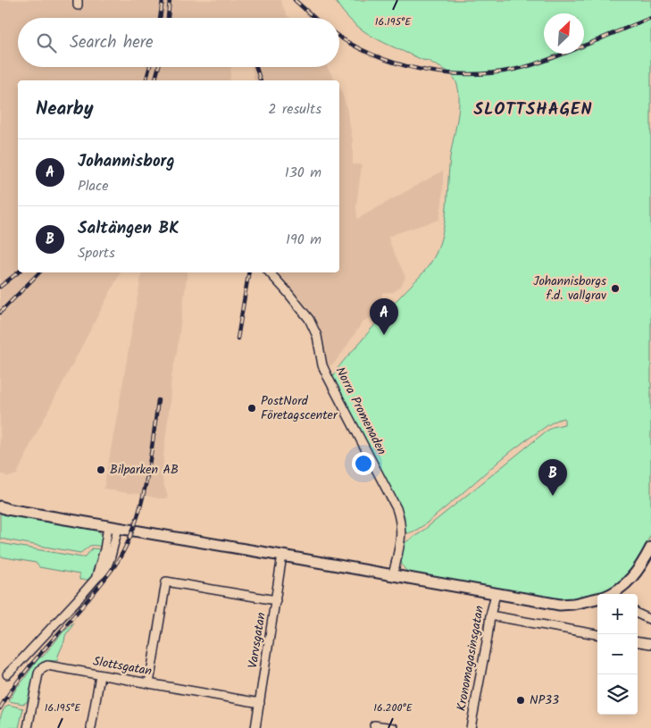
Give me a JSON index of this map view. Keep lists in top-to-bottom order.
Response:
{
  "streets": {
    "street": [
      "Norra Promenaden",
      "Varvsgatan",
      "Kronomagasinsgatan",
      "Slottsgatan"
    ]
  },
  "crossings": [
    ["Varvsgatan", "Slottsgatan"]
  ],
  "districts": ["SLOTTSHAGEN"],
  "places": [
    "Johannisborgs f.d. vallgrav",
    "PostNord Företagscenter",
    "Bilparken AB",
    "NP33"
  ],
  "north": "top right",
  "page": {
    "search": "Search here",
    "heading": ["Nearby", "2 results"],
    "list": [
      {
        "mark": "A",
        "name": "Johannisborg",
        "note": "Place",
        "value": "130 m"
      },
      {
        "mark": "B",
        "name": "Saltängen BK",
        "note": "Sports",
        "value": "190 m"
      }
    ],
    "pins": ["A", "B"],
    "map_buttons": ["+", "−"]
  },
  "coordinates": ["16.195°E", "16.200°E"]
}
